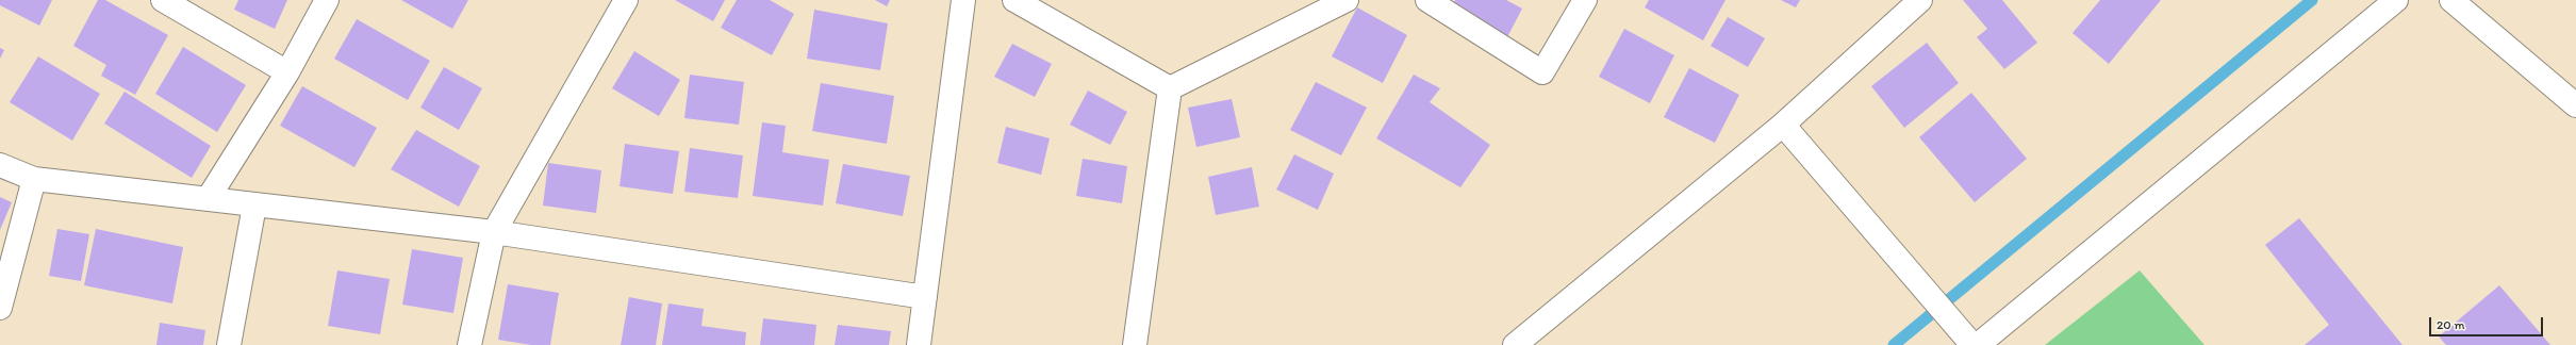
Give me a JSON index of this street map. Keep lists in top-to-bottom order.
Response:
{
  "scale_bar": "20 m"
}
